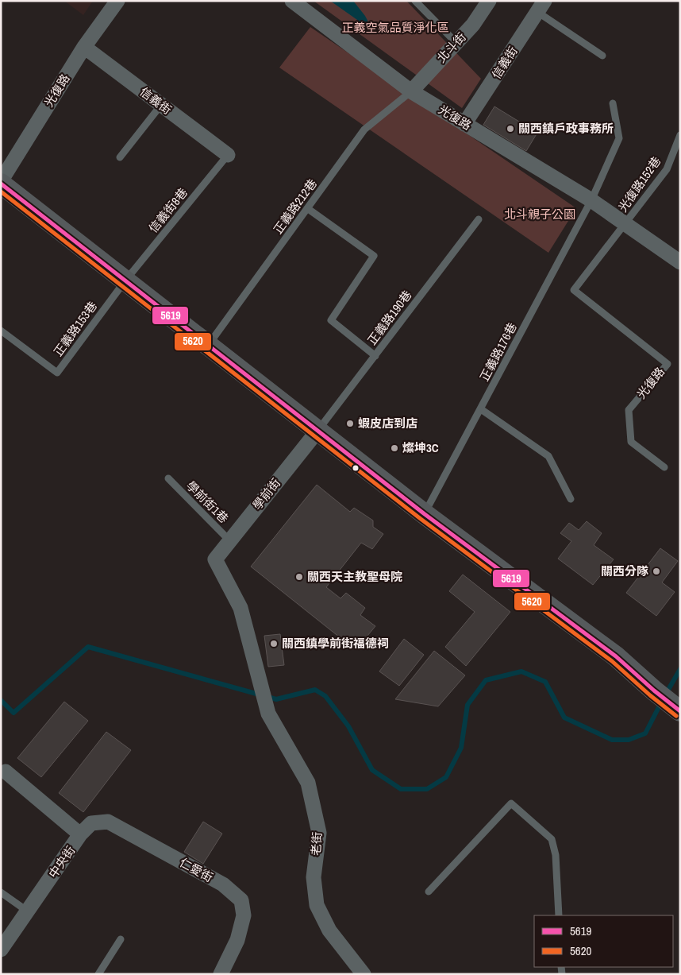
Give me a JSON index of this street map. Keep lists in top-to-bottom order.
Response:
{
  "streets": {
    "street": [
      "北斗街",
      "信義街",
      "光復路",
      "學前街",
      "老街",
      "中央街",
      "仁愛街"
    ],
    "lane": [
      "光復路152巷",
      "正義路212巷",
      "信義街8巷",
      "正義路190巷",
      "正義路153巷",
      "正義路176巷",
      "學前街1巷"
    ]
  },
  "crossings": [
    ["北斗街", "光復路"],
    ["北斗街", "正義路212巷"],
    ["信義街", "光復路"],
    ["信義街", "信義街8巷"],
    ["光復路", "光復路152巷"],
    ["光復路", "正義路212巷"],
    ["光復路", "正義路176巷"],
    ["信義街8巷", "正義路153巷"],
    ["正義路190巷", "學前街"],
    ["學前街", "學前街1巷"],
    ["學前街", "老街"],
    ["中央街", "仁愛街"]
  ],
  "parks": ["正義空氣品質淨化區", "北斗親子公園"],
  "places": [
    "關西鎮戶政事務所",
    "蝦皮店到店",
    "燦坤3C",
    "關西分隊",
    "關西天主教聖母院",
    "關西鎮學前街福德祠"
  ],
  "lines": ["transit line 5619", "transit line 5620"],
  "legend": ["5619", "5620"]
}
